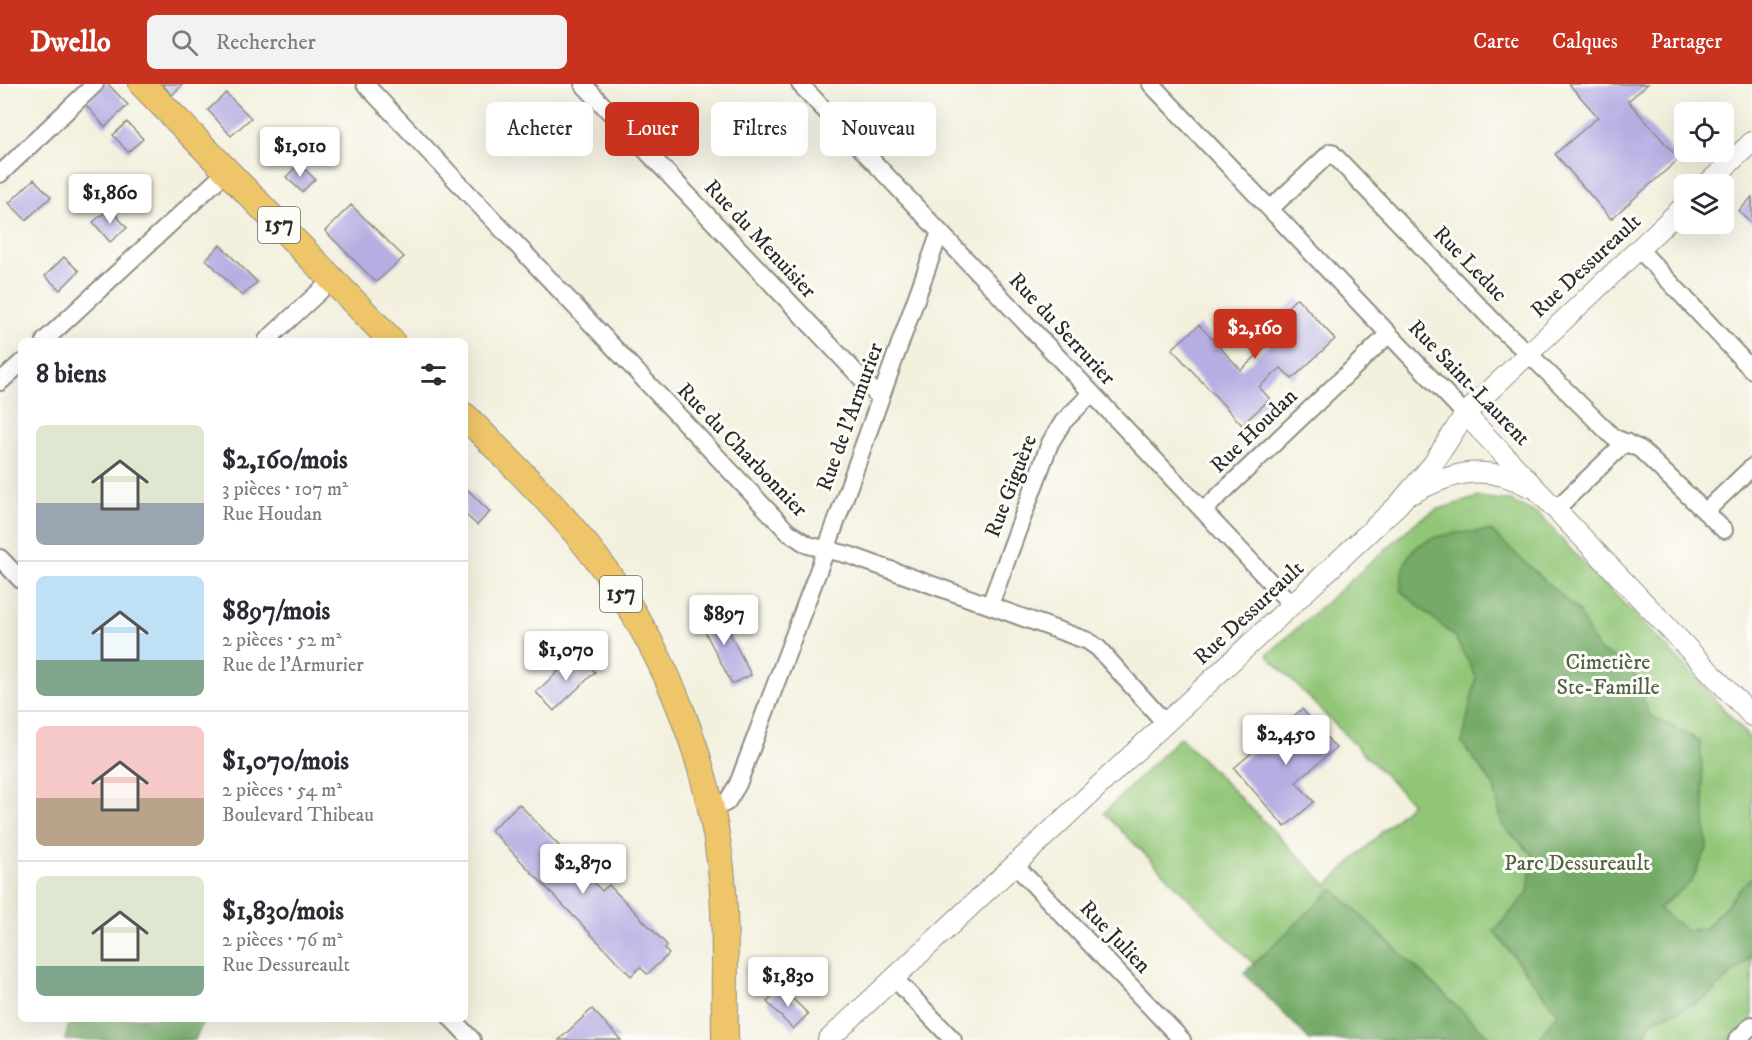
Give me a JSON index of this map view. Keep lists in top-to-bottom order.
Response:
{
  "streets": {
    "main road": ["157"],
    "street": [
      "Rue du Menuisier",
      "Rue Leduc",
      "Rue Dessureault",
      "Rue du Serrurier",
      "Rue Saint-Laurent",
      "Rue de l'Armurier",
      "Rue Houdan",
      "Rue du Charbonnier",
      "Rue Giguère",
      "Rue Julien"
    ]
  },
  "crossings": [
    ["157", "Rue de l'Armurier"],
    ["Rue du Menuisier", "Rue de l'Armurier"],
    ["Rue Leduc", "Rue Dessureault"],
    ["Rue Leduc", "Rue Saint-Laurent"],
    ["Rue Dessureault", "Rue du Serrurier"],
    ["Rue Dessureault", "Rue Saint-Laurent"],
    ["Rue Dessureault", "Rue du Charbonnier"],
    ["Rue Dessureault", "Rue Julien"],
    ["Rue du Serrurier", "Rue de l'Armurier"],
    ["Rue du Serrurier", "Rue Houdan"],
    ["Rue du Serrurier", "Rue Giguère"],
    ["Rue Saint-Laurent", "Rue Houdan"],
    ["Rue de l'Armurier", "Rue du Charbonnier"],
    ["Rue du Charbonnier", "Rue Giguère"]
  ],
  "parks": ["Cimetière Ste-Famille", "Parc Dessureault"],
  "page": {
    "header": "Dwello",
    "search": "Rechercher",
    "nav": ["Carte", "Calques", "Partager"],
    "chip": [
      "Acheter",
      "Louer",
      "Filtres",
      "Nouveau"
    ],
    "price": [
      "$1,010",
      "$1,860",
      "$2,160",
      "$897",
      "$1,070",
      "$2,450",
      "$2,870",
      "$1,830"
    ],
    "heading": "8 biens",
    "list": [
      {
        "name": "$2,160/mois",
        "note": "3 pièces · 107 m² · Rue Houdan"
      },
      {
        "name": "$897/mois",
        "note": "2 pièces · 52 m² · Rue de l'Armurier"
      },
      {
        "name": "$1,070/mois",
        "note": "2 pièces · 54 m² · Boulevard Thibeau"
      },
      {
        "name": "$1,830/mois",
        "note": "2 pièces · 76 m² · Rue Dessureault"
      }
    ]
  }
}
